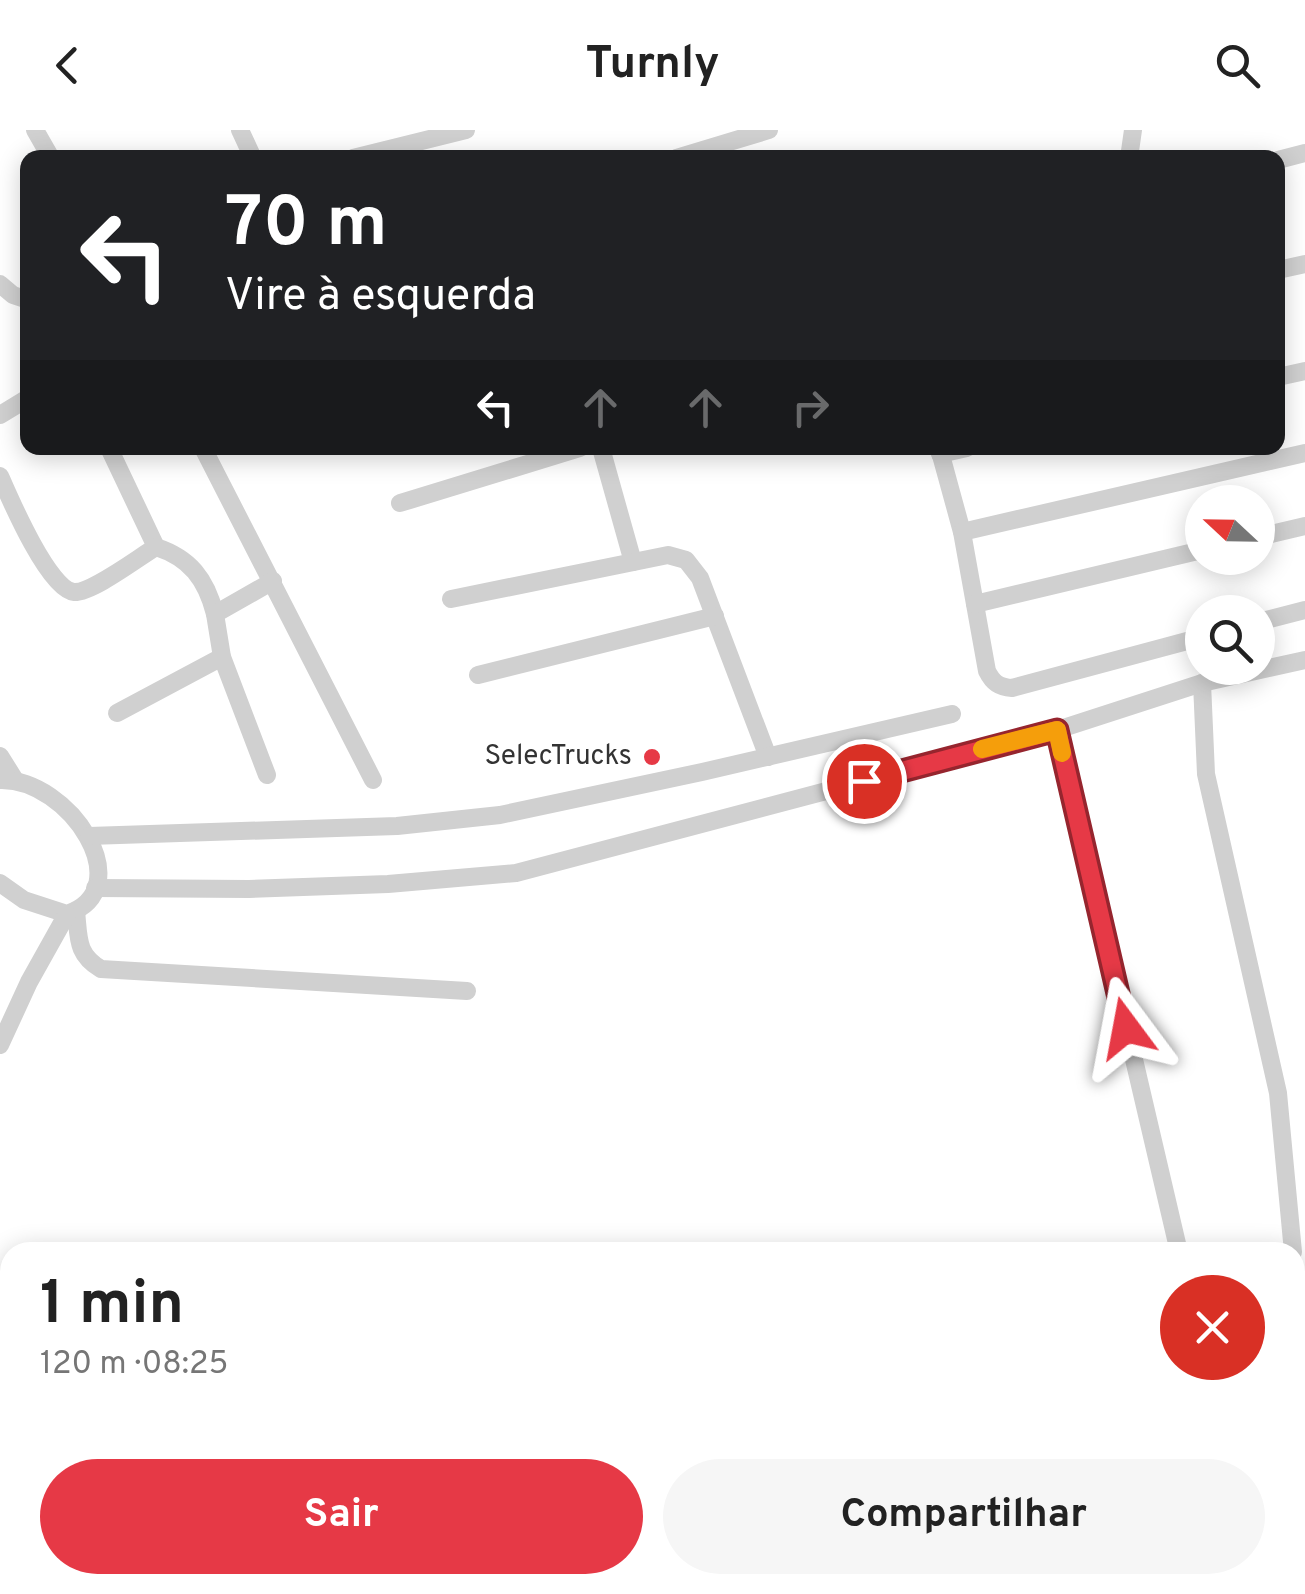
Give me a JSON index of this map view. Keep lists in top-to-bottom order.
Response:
{
  "places": ["SelecTrucks"],
  "north": "left",
  "page": {
    "header": "Turnly",
    "turn": ["70 m", "Vire à esquerda"],
    "heading": ["1 min", "120 m · 08:25"],
    "buttons": ["Sair", "Compartilhar"]
  }
}
